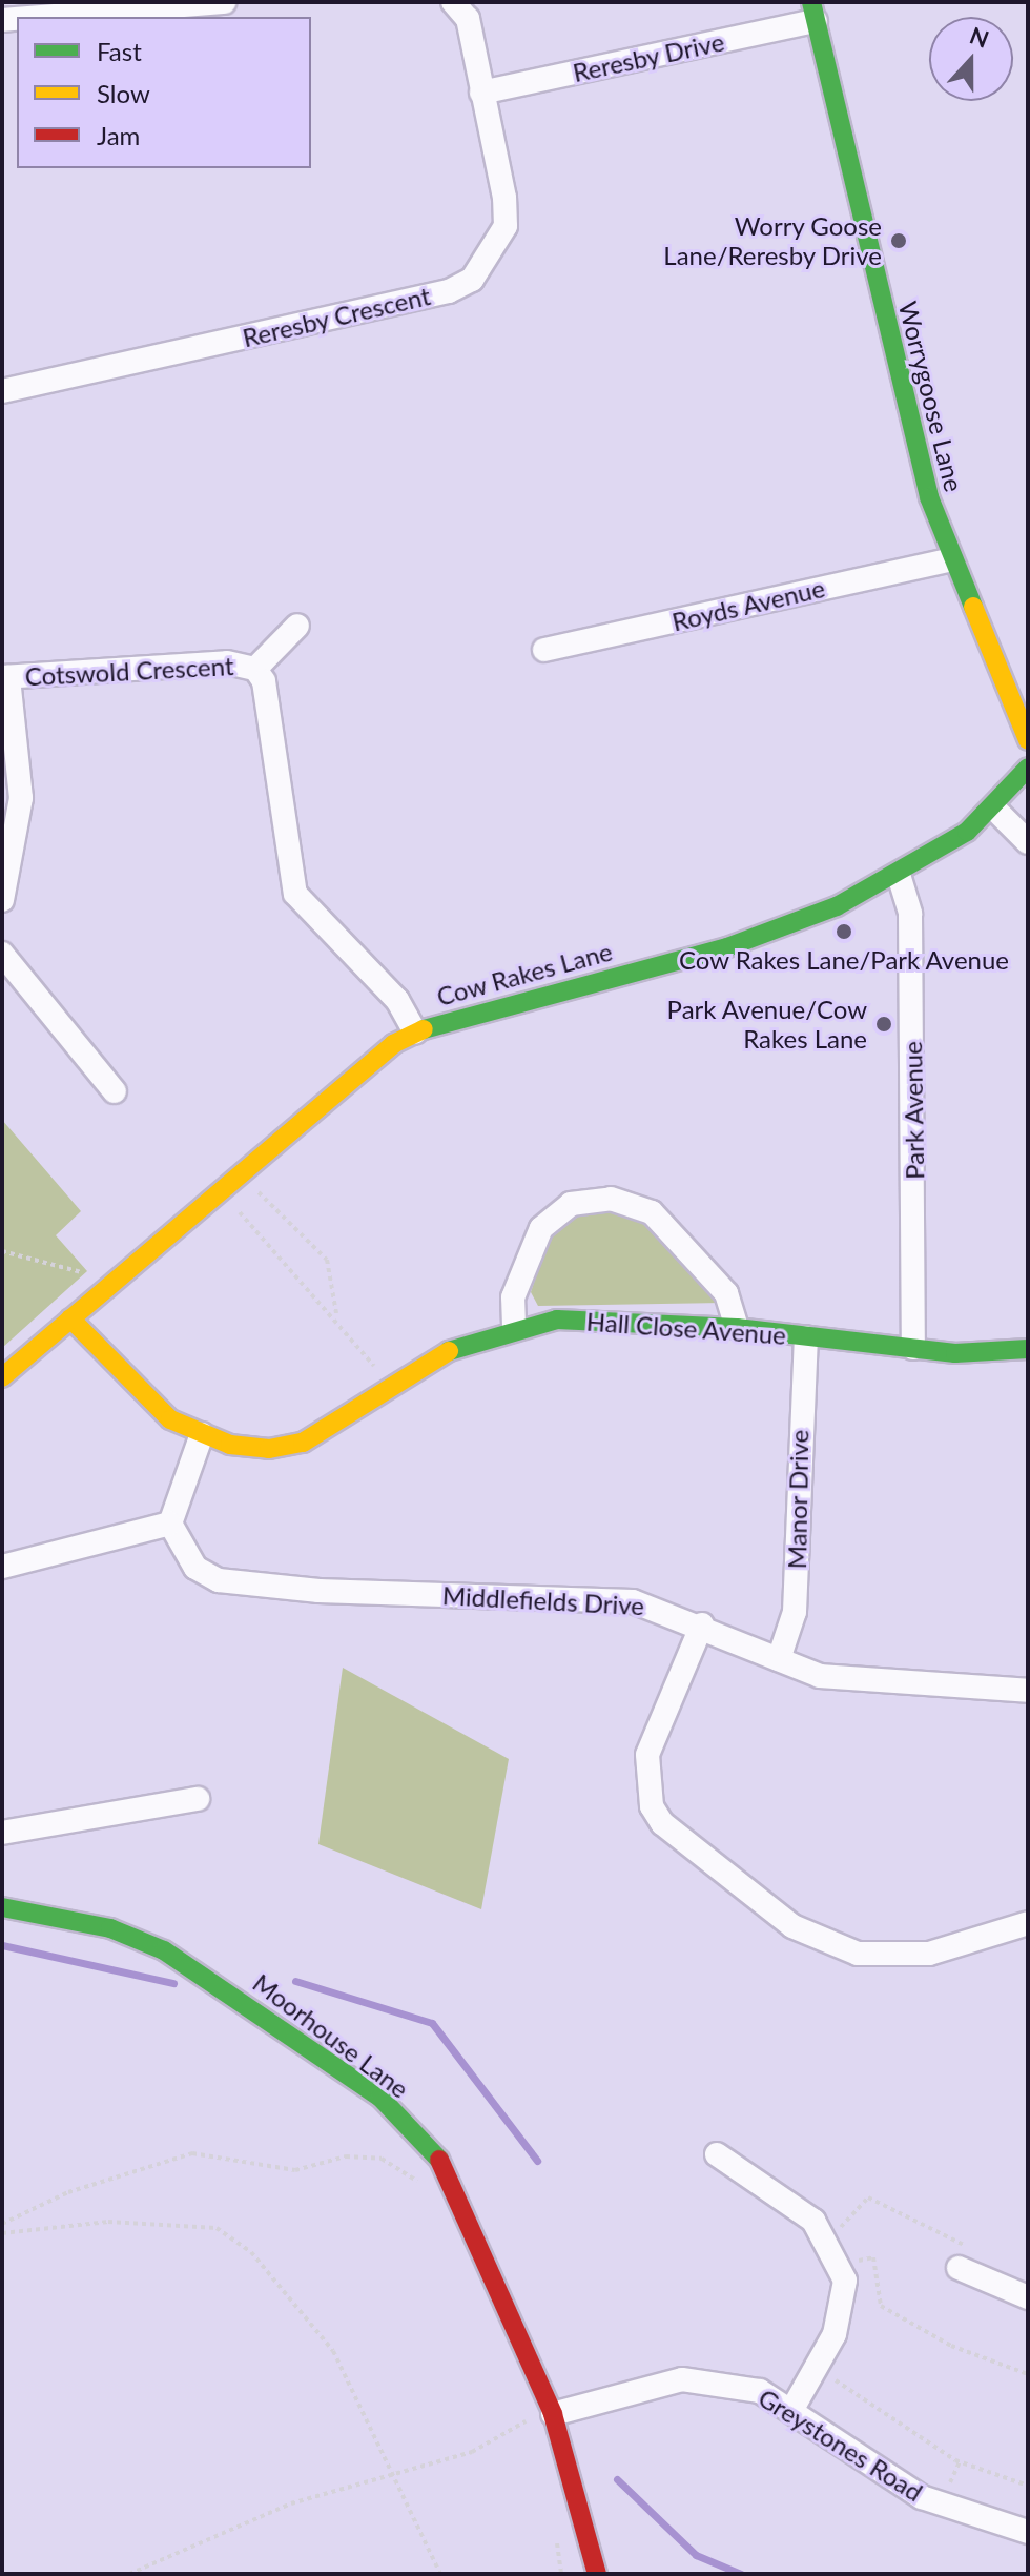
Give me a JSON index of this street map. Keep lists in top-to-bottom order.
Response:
{
  "streets": {
    "street": [
      "Reresby Drive",
      "Reresby Crescent",
      "Worrygoose Lane",
      "Royds Avenue",
      "Cotswold Crescent",
      "Cow Rakes Lane",
      "Park Avenue",
      "Hall Close Avenue",
      "Manor Drive",
      "Middlefields Drive",
      "Moorhouse Lane",
      "Greystones Road"
    ]
  },
  "crossings": [
    ["Reresby Drive", "Reresby Crescent"],
    ["Reresby Drive", "Worrygoose Lane"],
    ["Worrygoose Lane", "Royds Avenue"],
    ["Cotswold Crescent", "Cow Rakes Lane"],
    ["Cow Rakes Lane", "Park Avenue"],
    ["Cow Rakes Lane", "Hall Close Avenue"],
    ["Park Avenue", "Hall Close Avenue"],
    ["Hall Close Avenue", "Manor Drive"],
    ["Manor Drive", "Middlefields Drive"],
    ["Moorhouse Lane", "Greystones Road"]
  ],
  "places": ["Worry Goose Lane/Reresby Drive", "Cow Rakes Lane/Park Avenue", "Park Avenue/Cow Rakes Lane"],
  "legend": ["Fast", "Slow", "Jam"],
  "north": "top"
}
